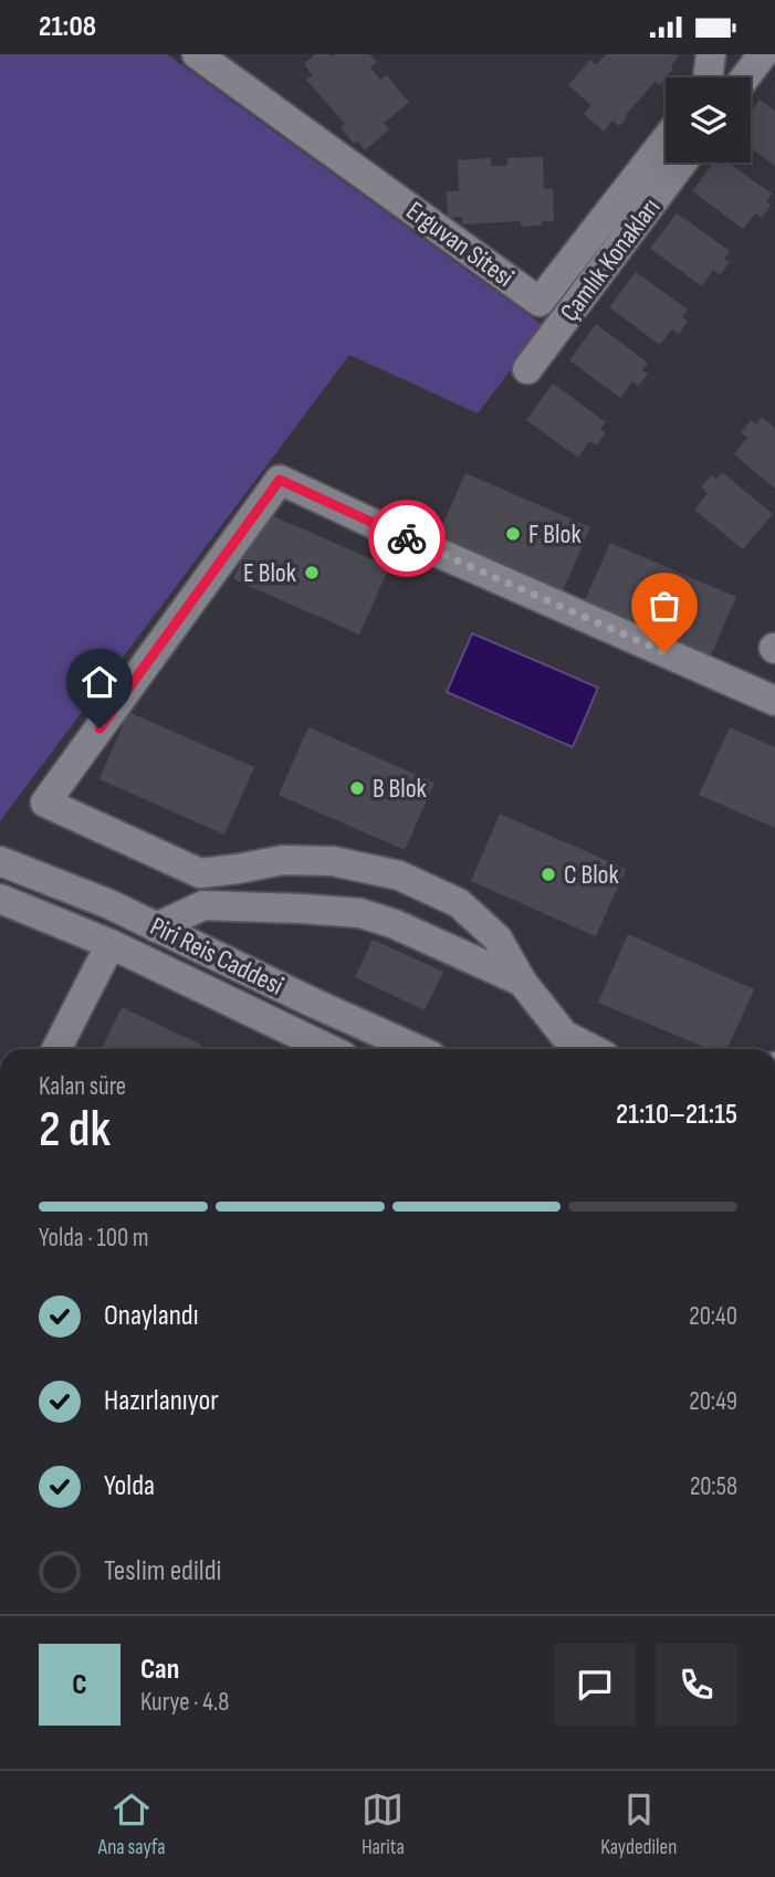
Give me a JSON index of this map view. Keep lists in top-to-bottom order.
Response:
{
  "streets": {
    "street": ["Erguvan Sitesi", "Çamlık Konakları", "Piri Reis Caddesi"]
  },
  "places": [
    "F Blok",
    "E Blok",
    "B Blok",
    "C Blok"
  ],
  "page": {
    "status": "21:08",
    "heading": ["2 dk", "Kalan süre", "21:10–21:15"],
    "panel": ["Can", "Kurye · 4.8"],
    "bar": "Yolda · 100 m",
    "list": [
      ["Onaylandı", "20:40"],
      ["Hazırlanıyor", "20:49"],
      ["Yolda", "20:58"],
      "Teslim edildi"
    ],
    "round": "C",
    "tabs": ["Ana sayfa", "Harita", "Kaydedilen"]
  }
}
